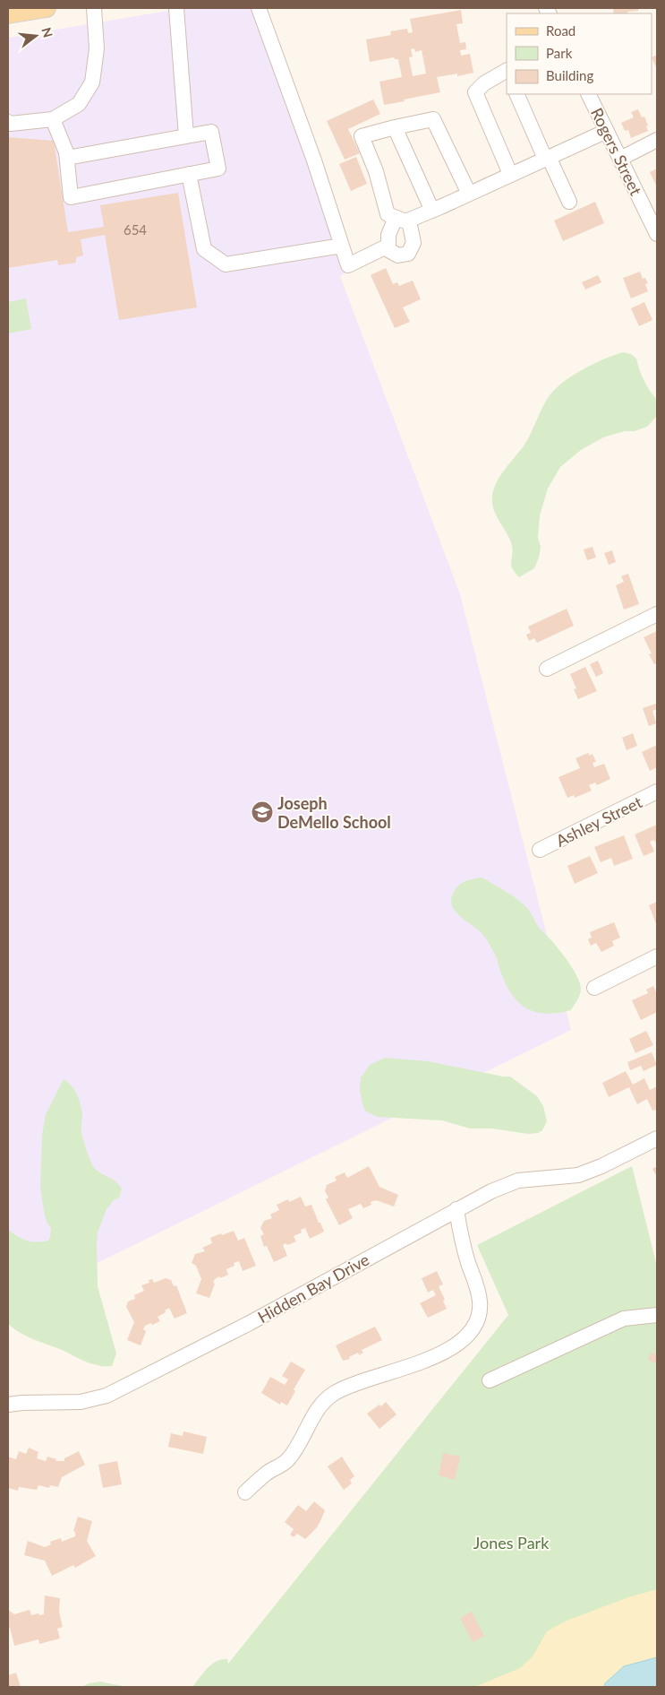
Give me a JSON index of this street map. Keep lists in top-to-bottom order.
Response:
{
  "streets": {
    "street": ["Rogers Street", "Ashley Street", "Hidden Bay Drive"]
  },
  "parks": ["Jones Park"],
  "places": {
    "school or university": ["Joseph DeMello School"]
  },
  "house_numbers": ["654"],
  "legend": ["Road", "Park", "Building"],
  "north": "right"
}
